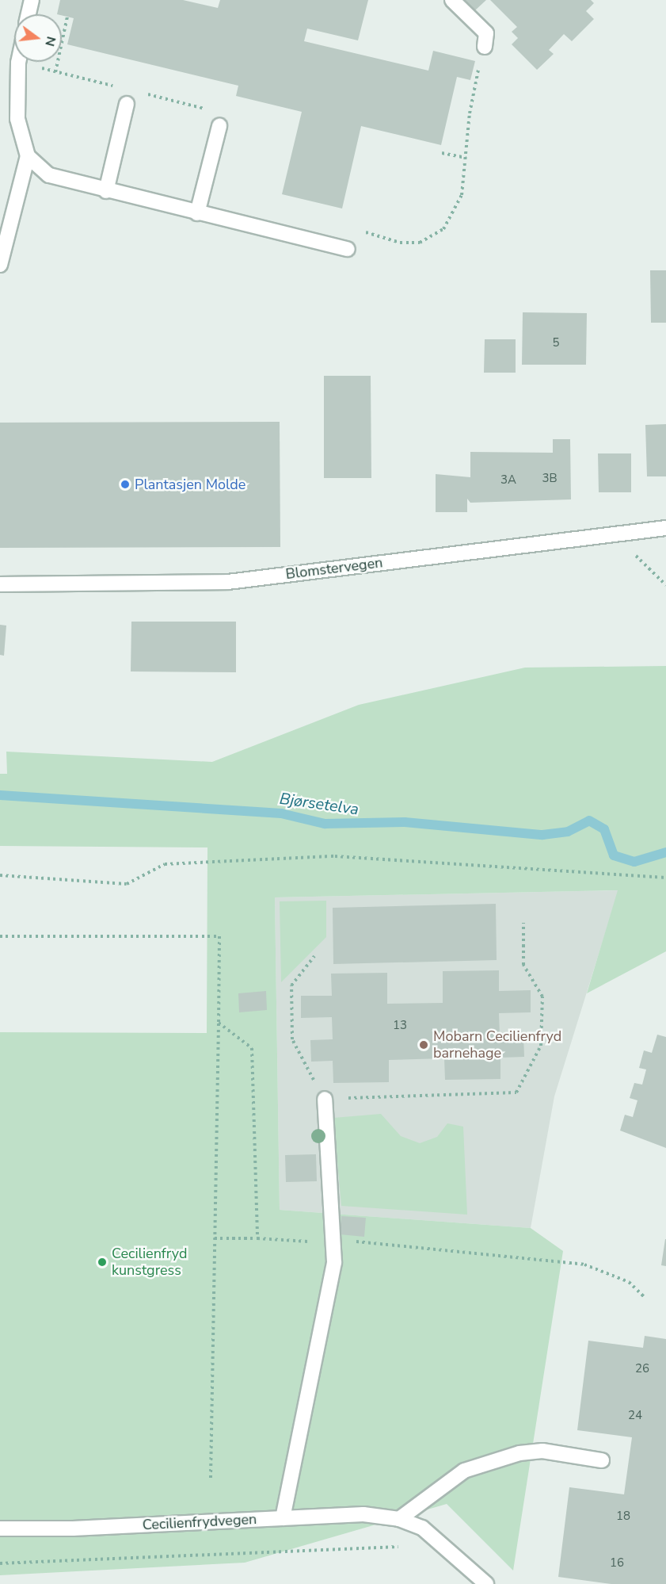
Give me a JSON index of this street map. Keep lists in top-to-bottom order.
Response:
{
  "streets": {
    "street": ["Blomstervegen", "Cecilienfrydvegen"]
  },
  "water": ["Bjørsetelva"],
  "places": ["Plantasjen Molde", "Mobarn Cecilienfryd barnehage", "Cecilienfryd kunstgress"],
  "house_numbers": [
    "5",
    "3B",
    "3A",
    "13",
    "26",
    "24",
    "18",
    "16"
  ],
  "north": "right"
}
